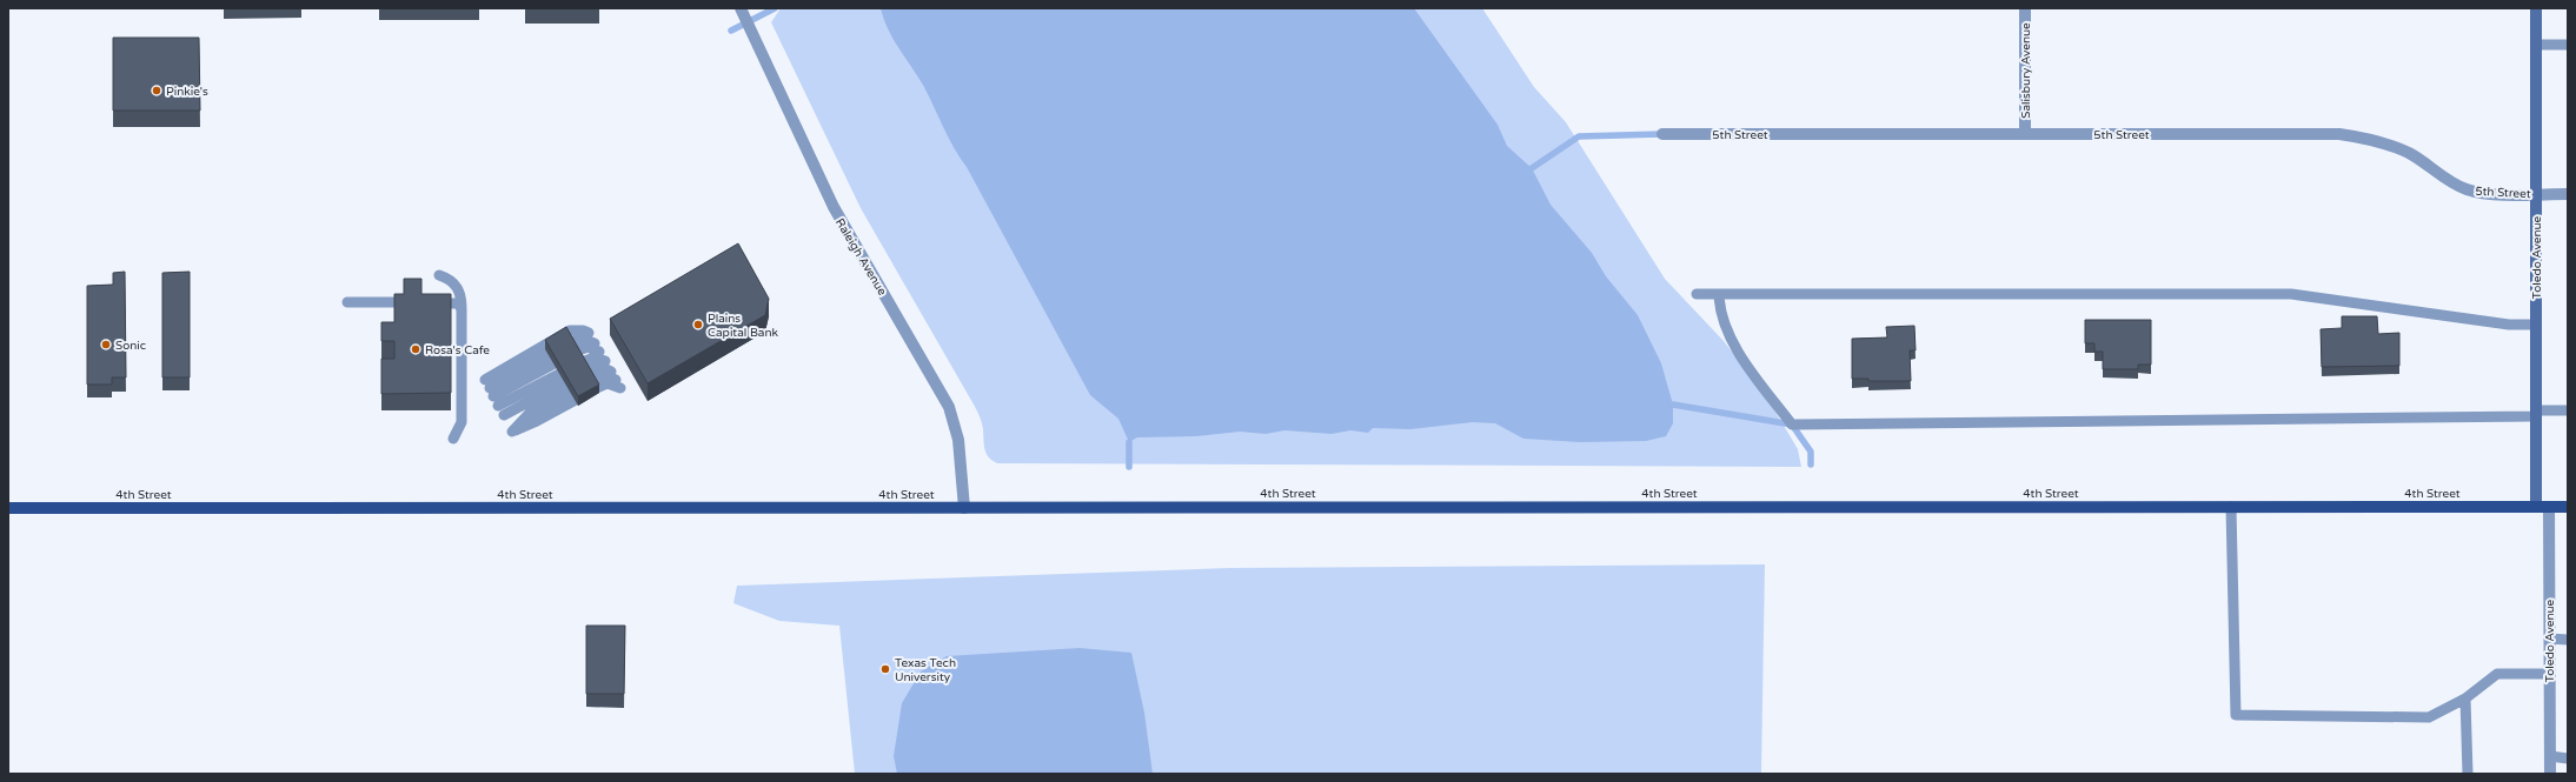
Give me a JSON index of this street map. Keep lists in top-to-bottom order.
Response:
{
  "streets": {
    "main road": ["4th Street"],
    "street": [
      "Salisbury Avenue",
      "5th Street",
      "Raleigh Avenue",
      "Toledo Avenue"
    ]
  },
  "crossings": [
    ["Salisbury Avenue", "5th Street"],
    ["5th Street", "Toledo Avenue"],
    ["Raleigh Avenue", "4th Street"],
    ["Toledo Avenue", "4th Street"]
  ],
  "places": [
    "Pinkie's",
    "Plains Capital Bank",
    "Sonic",
    "Rosa's Cafe",
    "Texas Tech University"
  ]
}
